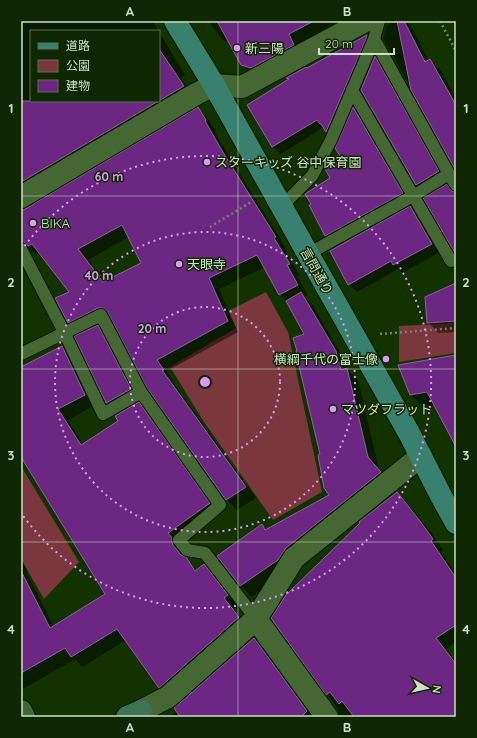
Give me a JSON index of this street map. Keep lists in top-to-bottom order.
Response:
{
  "streets": {
    "main road": ["言問通り"]
  },
  "places": [
    "新三陽",
    "スターキッズ 谷中保育園",
    "BIKA",
    "天眼寺",
    "横綱千代の富士像",
    "マツダフラット"
  ],
  "legend": ["道路", "公園", "建物"],
  "scale_bar": "20 m",
  "north": "right",
  "grid": {
    "columns": ["A", "B"],
    "rows": [
      "1",
      "2",
      "3",
      "4"
    ]
  },
  "rings": ["60 m", "40 m", "20 m"]
}
